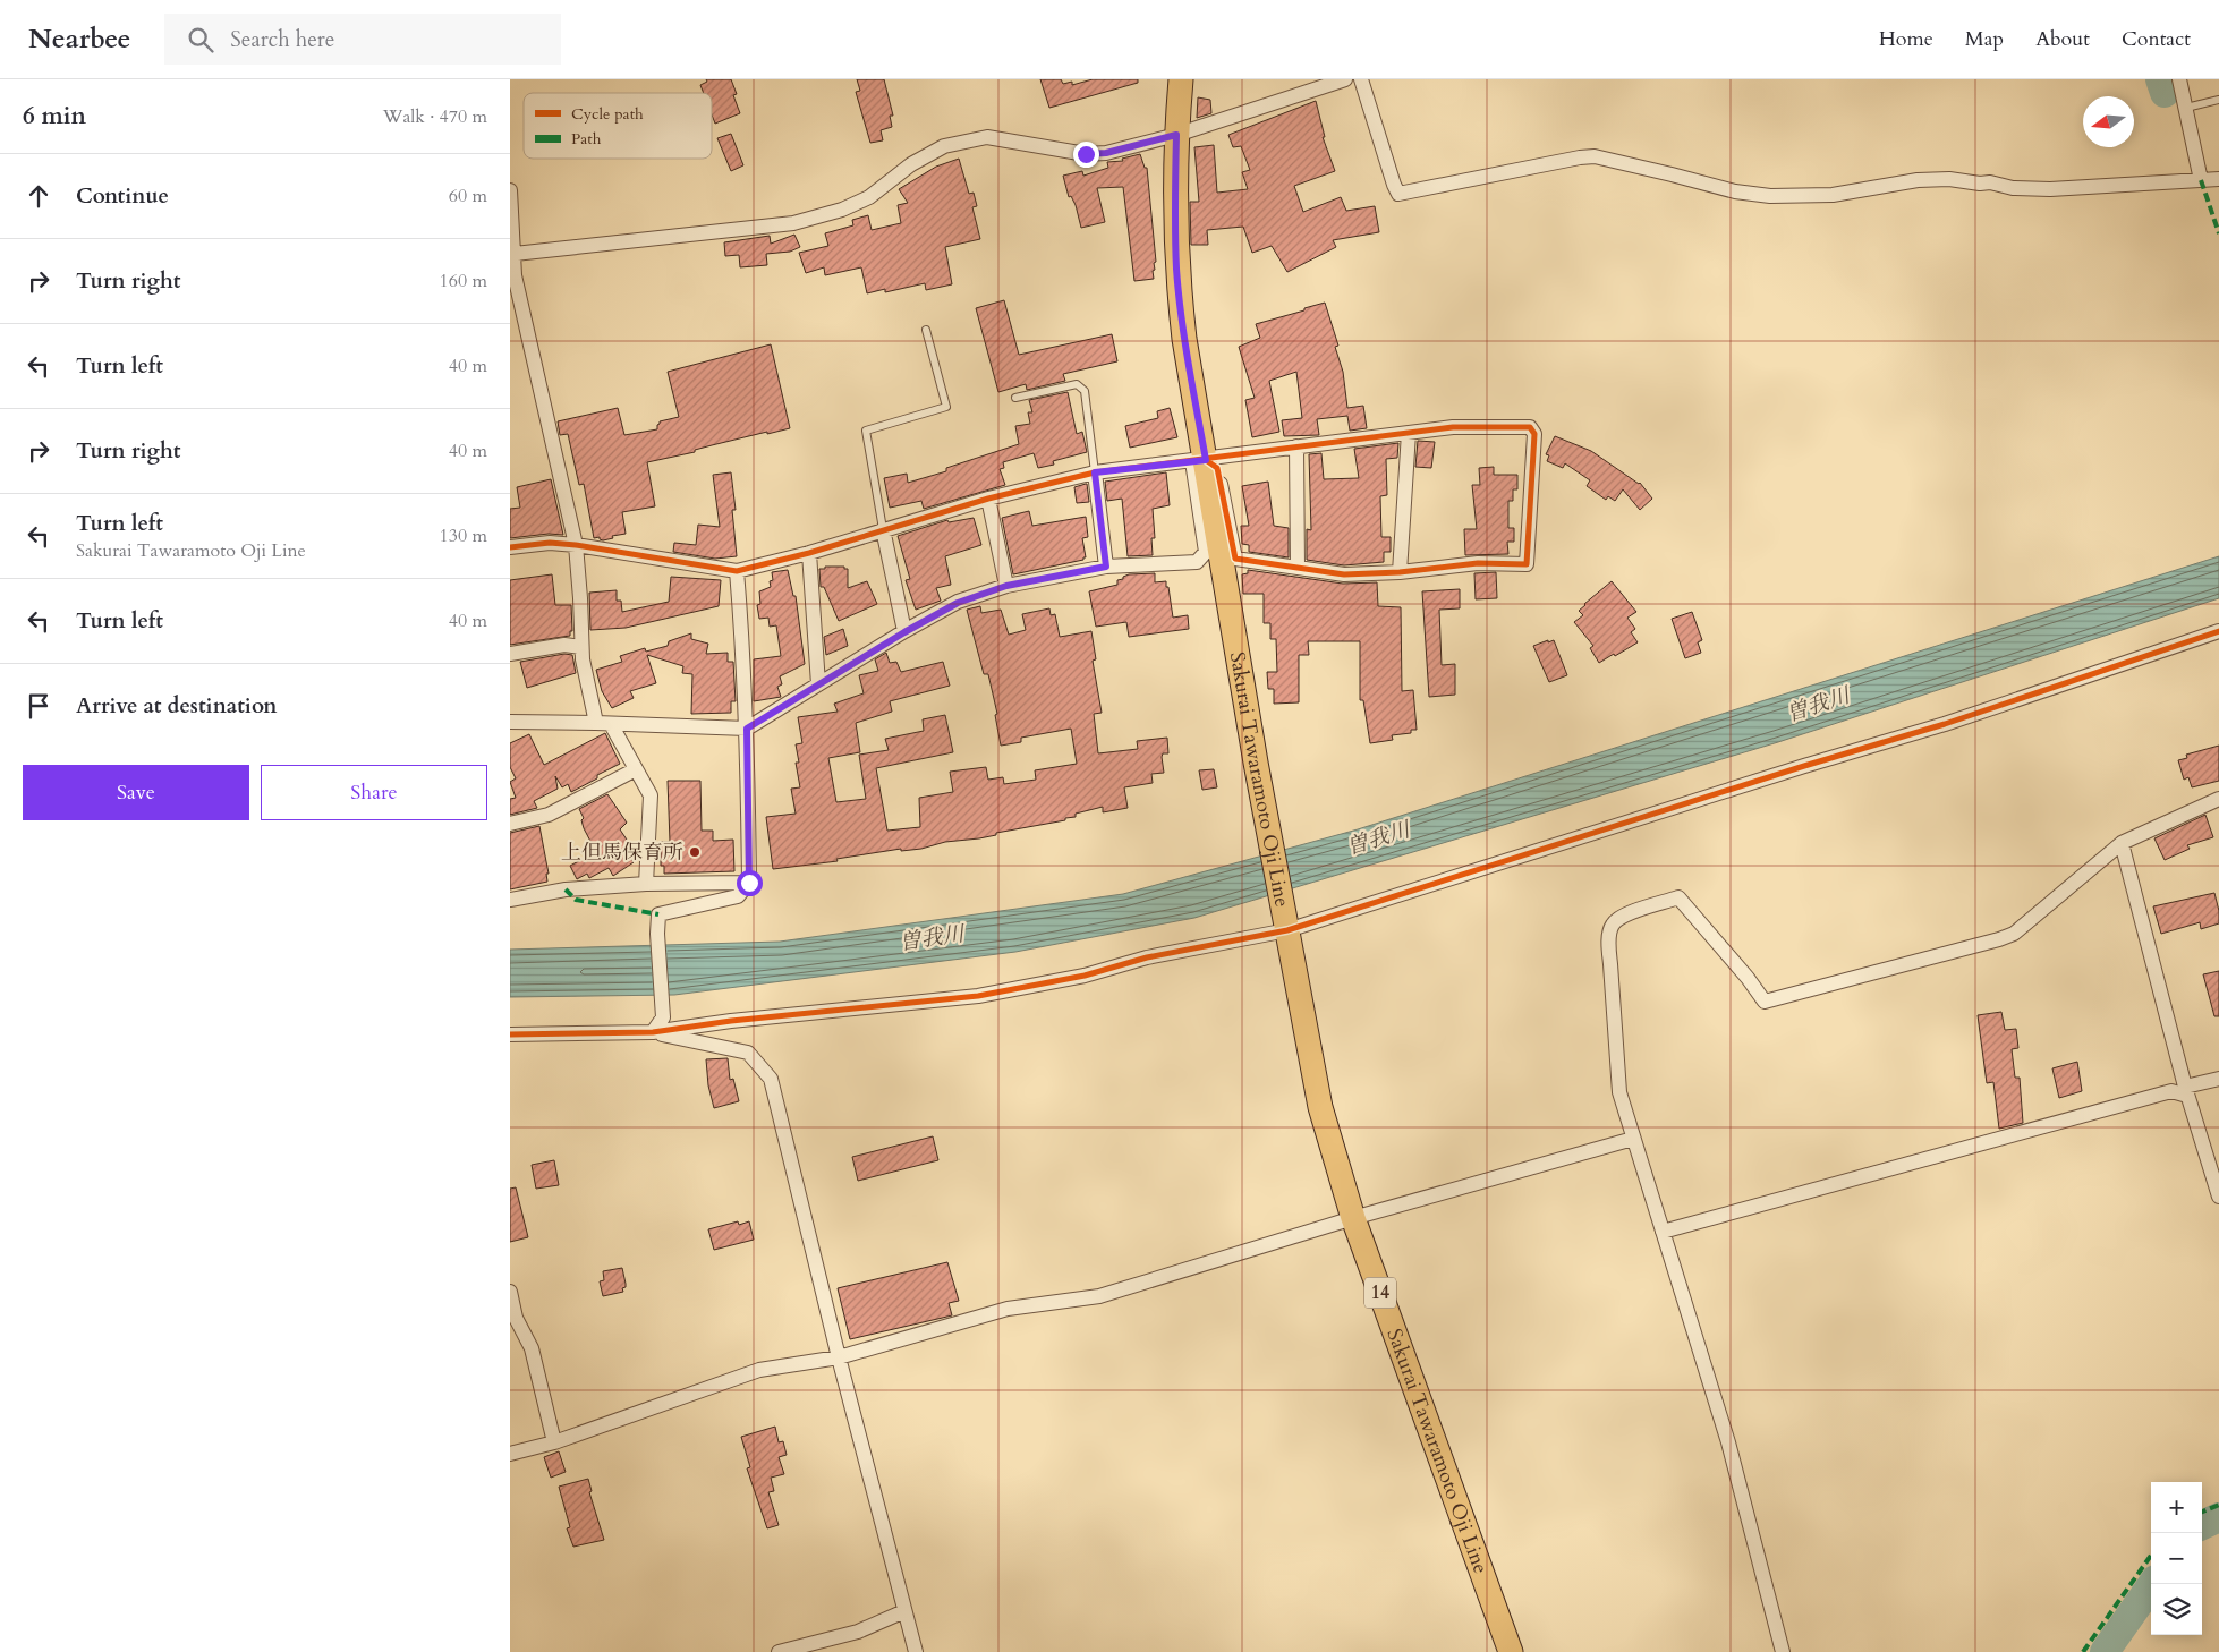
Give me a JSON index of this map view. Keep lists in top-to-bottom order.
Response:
{
  "streets": {
    "main road": ["Sakurai Tawaramoto Oji Line", "14"]
  },
  "water": ["曽我川"],
  "places": ["上但馬保育所"],
  "legend": ["Cycle path", "Path"],
  "north": "left",
  "page": {
    "header": "Nearbee",
    "search": "Search here",
    "nav": [
      "Home",
      "Map",
      "About",
      "Contact"
    ],
    "heading": ["6 min", "Walk · 470 m"],
    "list": [
      ["Continue", "60 m"],
      ["Turn right", "160 m"],
      ["Turn left", "40 m"],
      ["Turn right", "40 m"],
      ["Turn left", "Sakurai Tawaramoto Oji Line", "130 m"],
      ["Turn left", "40 m"],
      "Arrive at destination"
    ],
    "buttons": ["Save", "Share"],
    "map_buttons": ["+", "−"]
  }
}
